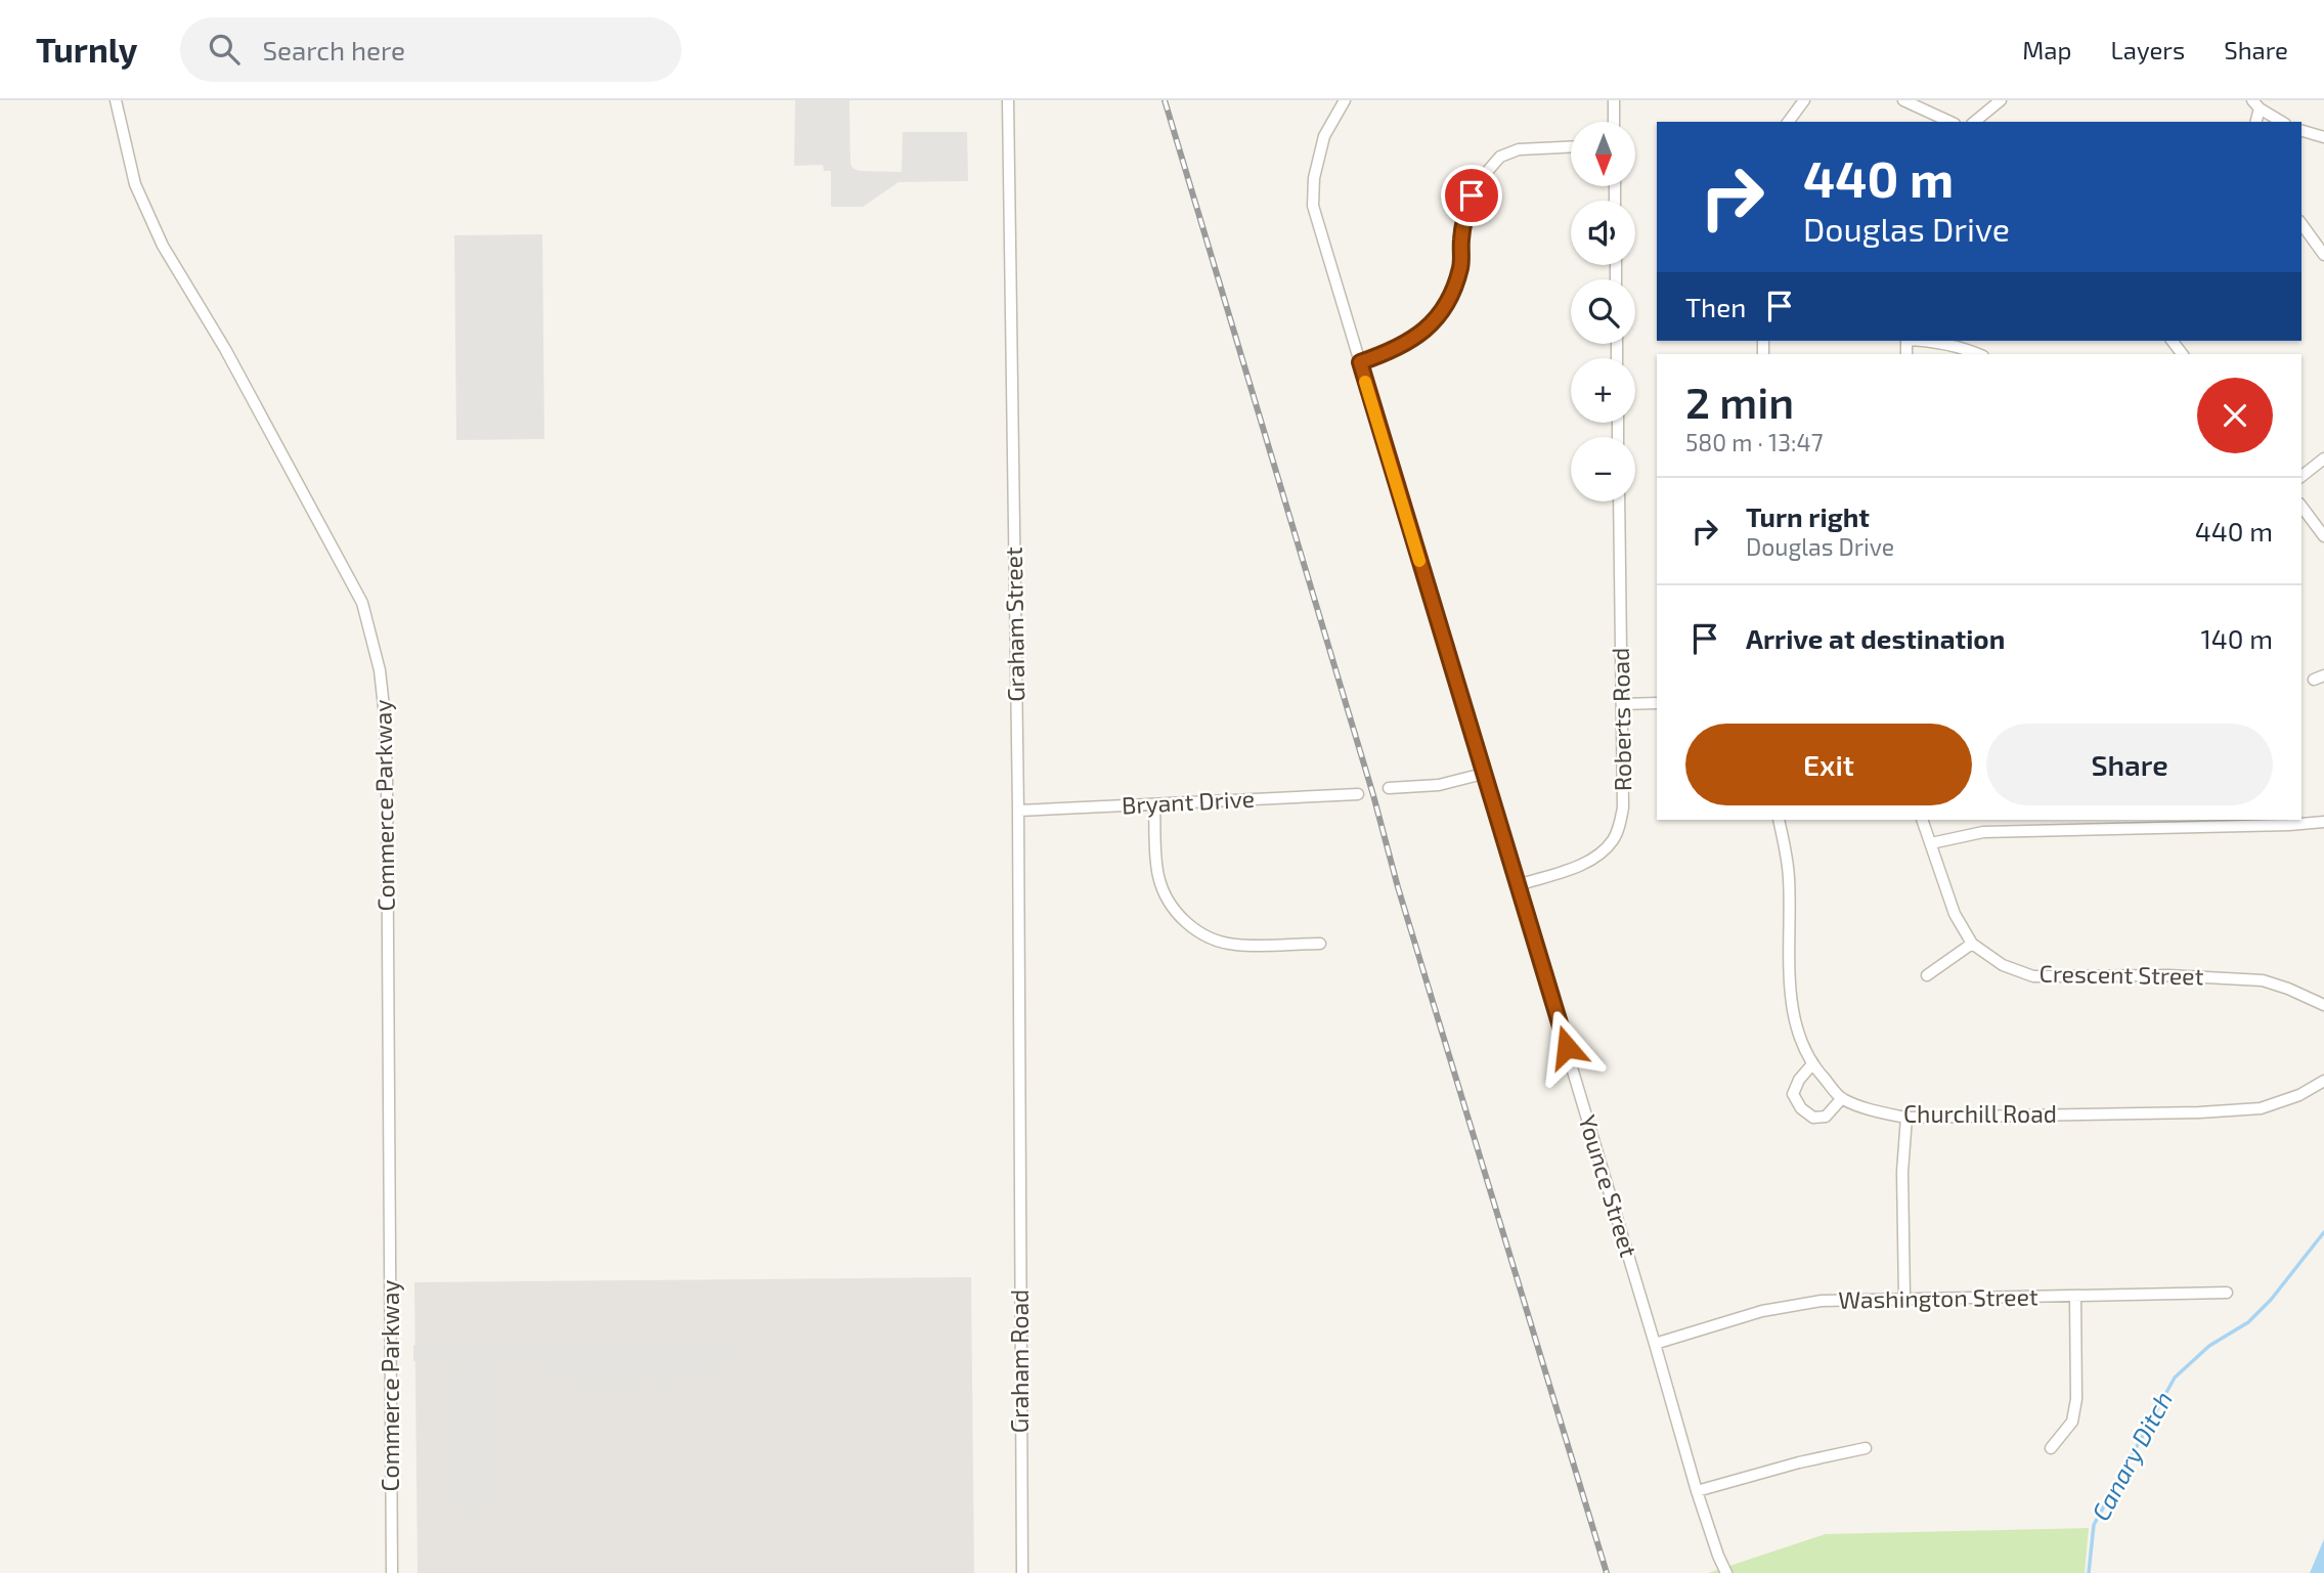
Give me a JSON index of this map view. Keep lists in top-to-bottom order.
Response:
{
  "streets": {
    "street": [
      "Graham Street",
      "Roberts Road",
      "Bryant Drive",
      "Commerce Parkway",
      "Crescent Street",
      "Churchill Road",
      "Younce Street",
      "Washington Street",
      "Graham Road"
    ]
  },
  "crossings": [
    ["Graham Street", "Bryant Drive"],
    ["Graham Street", "Graham Road"],
    ["Roberts Road", "Younce Street"],
    ["Younce Street", "Washington Street"]
  ],
  "water": ["Canary Ditch"],
  "north": "bottom",
  "page": {
    "header": "Turnly",
    "search": "Search here",
    "nav": ["Map", "Layers", "Share"],
    "map_buttons": ["+", "−"],
    "turn": ["440 m", "Douglas Drive"],
    "then": "Then",
    "heading": ["2 min", "580 m · 13:47"],
    "list": [
      {
        "name": "Turn right",
        "note": "Douglas Drive",
        "value": "440 m"
      },
      {
        "name": "Arrive at destination",
        "value": "140 m"
      }
    ],
    "buttons": ["Exit", "Share"]
  }
}
